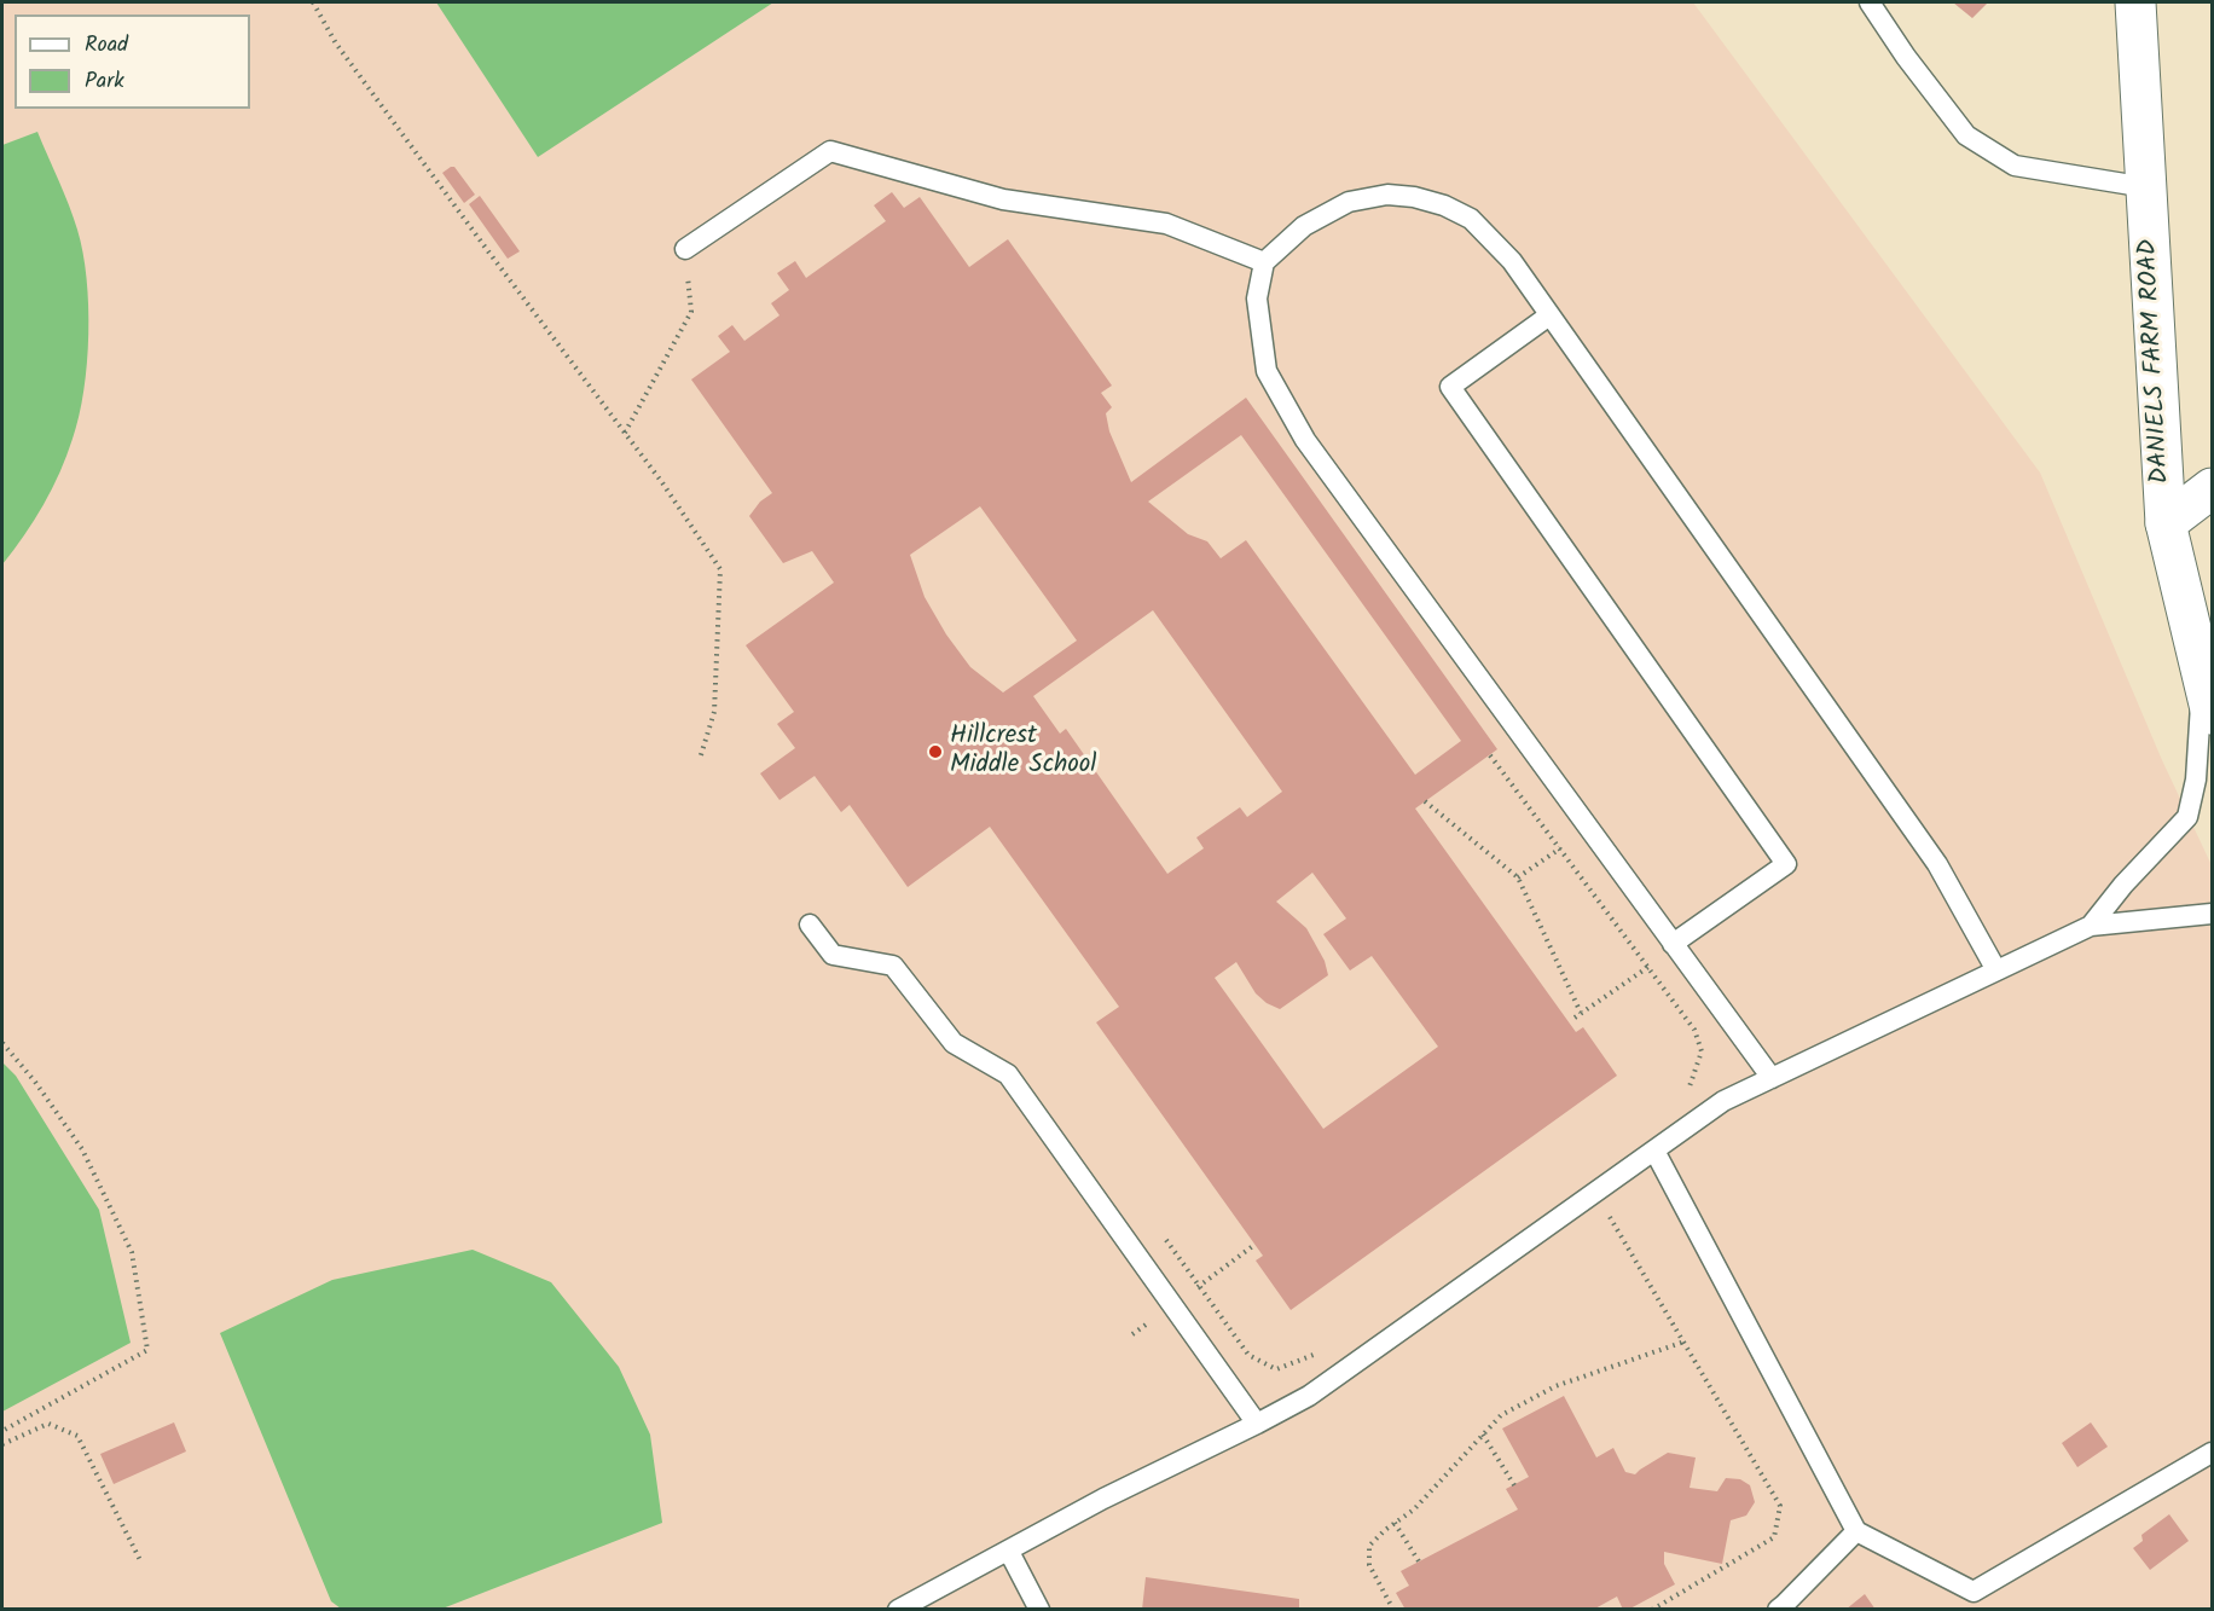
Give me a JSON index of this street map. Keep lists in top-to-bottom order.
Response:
{
  "streets": {
    "main road": ["DANIELS FARM ROAD"]
  },
  "places": ["Hillcrest Middle School"],
  "legend": ["Road", "Park"]
}
